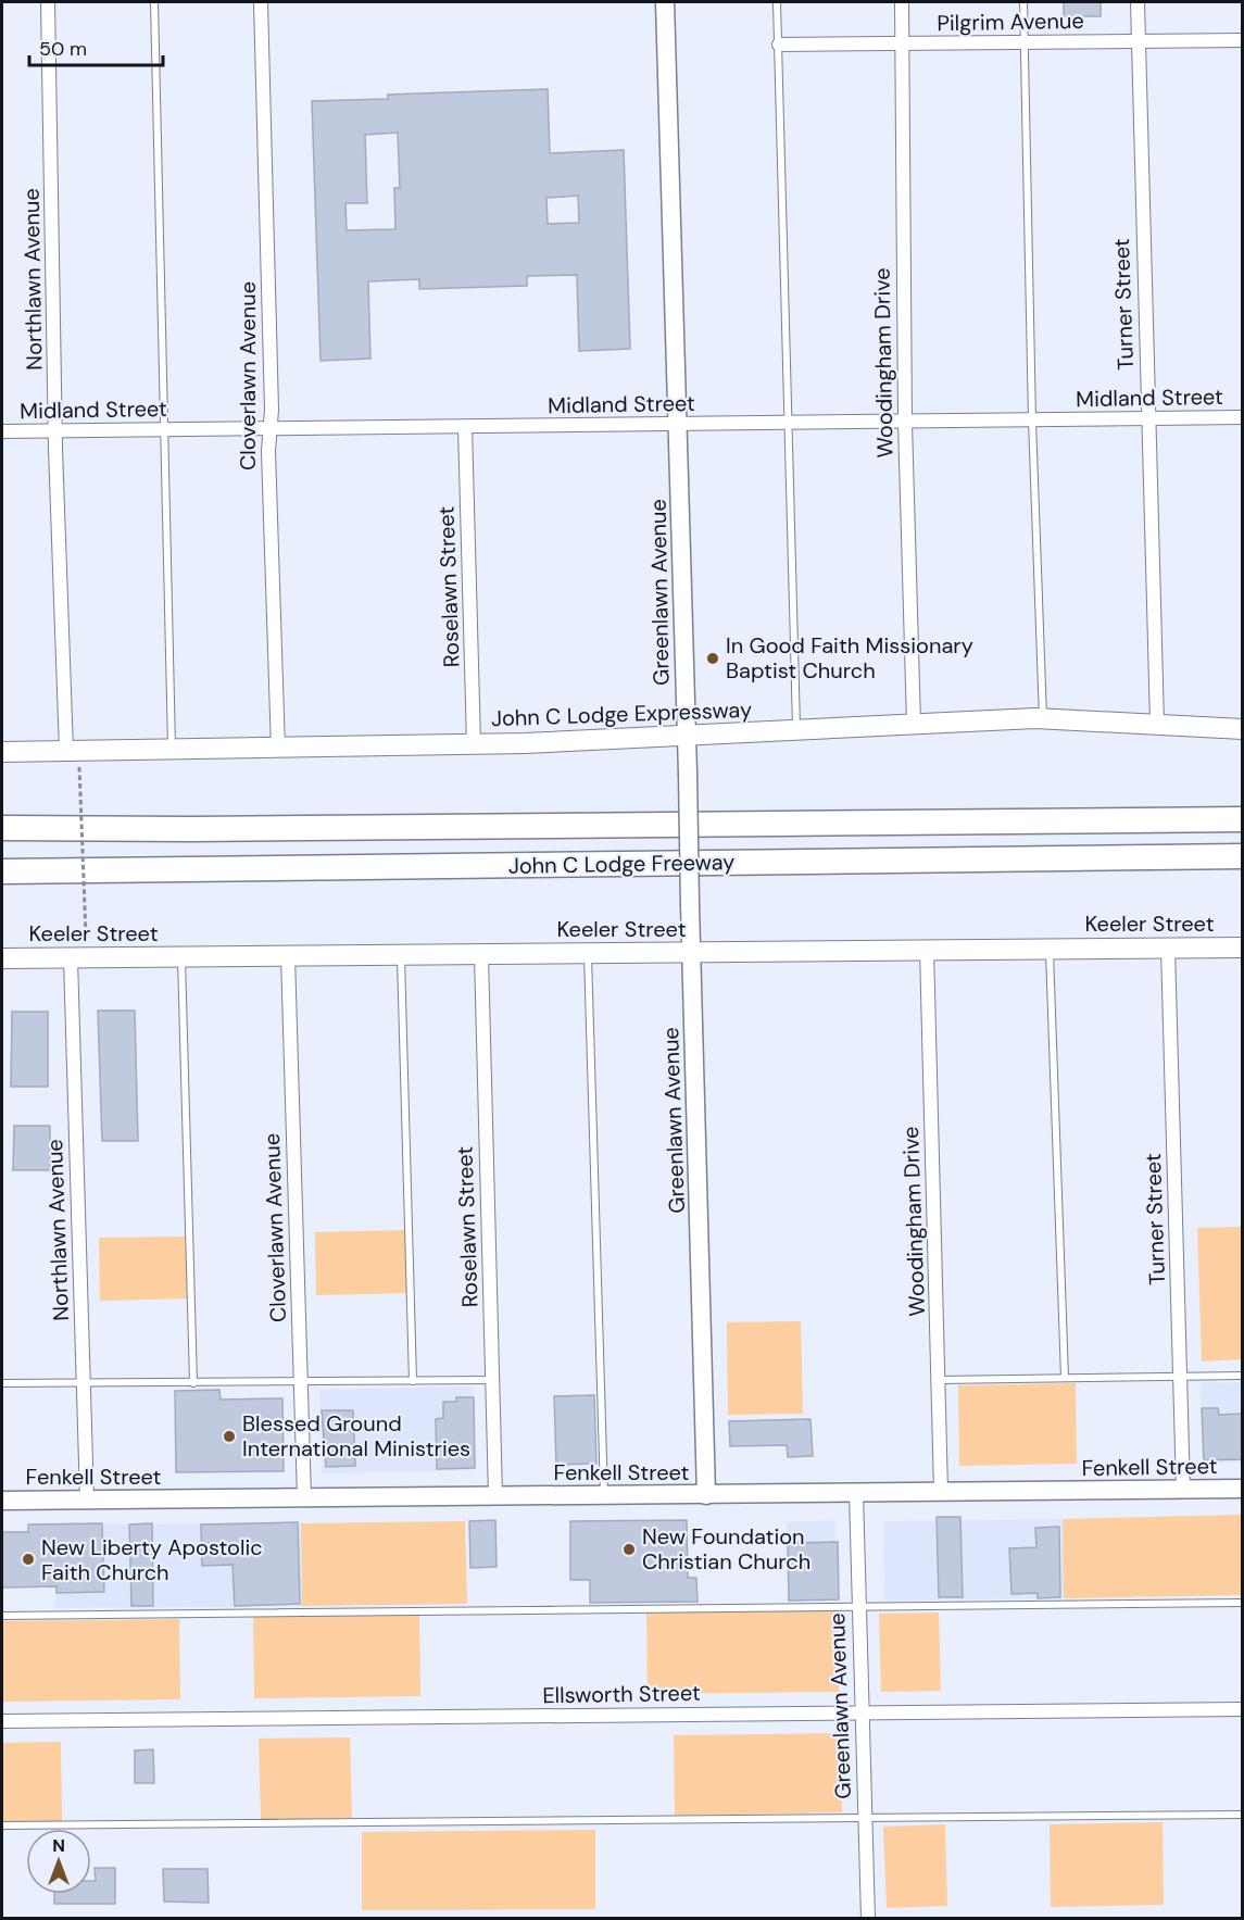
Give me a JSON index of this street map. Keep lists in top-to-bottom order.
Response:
{
  "streets": {
    "highway": ["John C Lodge Freeway"],
    "main road": ["John C Lodge Expressway", "Keeler Street"],
    "street": [
      "Pilgrim Avenue",
      "Northlawn Avenue",
      "Turner Street",
      "Woodingham Drive",
      "Cloverlawn Avenue",
      "Midland Street",
      "Roselawn Street",
      "Greenlawn Avenue",
      "Fenkell Street",
      "Ellsworth Street"
    ]
  },
  "crossings": [
    ["Pilgrim Avenue", "Turner Street"],
    ["Pilgrim Avenue", "Woodingham Drive"],
    ["Northlawn Avenue", "Midland Street"],
    ["Northlawn Avenue", "John C Lodge Expressway"],
    ["Northlawn Avenue", "Keeler Street"],
    ["Northlawn Avenue", "Fenkell Street"],
    ["Turner Street", "Midland Street"],
    ["Turner Street", "John C Lodge Expressway"],
    ["Turner Street", "Keeler Street"],
    ["Turner Street", "Fenkell Street"],
    ["Woodingham Drive", "Midland Street"],
    ["Woodingham Drive", "John C Lodge Expressway"],
    ["Woodingham Drive", "Keeler Street"],
    ["Woodingham Drive", "Fenkell Street"],
    ["Cloverlawn Avenue", "Midland Street"],
    ["Cloverlawn Avenue", "John C Lodge Expressway"],
    ["Cloverlawn Avenue", "Keeler Street"],
    ["Cloverlawn Avenue", "Fenkell Street"],
    ["Midland Street", "Roselawn Street"],
    ["Midland Street", "Greenlawn Avenue"],
    ["Roselawn Street", "John C Lodge Expressway"],
    ["Roselawn Street", "Keeler Street"],
    ["Roselawn Street", "Fenkell Street"],
    ["Greenlawn Avenue", "John C Lodge Expressway"],
    ["Greenlawn Avenue", "Keeler Street"],
    ["Greenlawn Avenue", "Fenkell Street"],
    ["Greenlawn Avenue", "Ellsworth Street"]
  ],
  "places": [
    "In Good Faith Missionary Baptist Church",
    "Blessed Ground International Ministries",
    "New Foundation Christian Church",
    "New Liberty Apostolic Faith Church"
  ],
  "scale_bar": "50 m",
  "north": "top"
}
